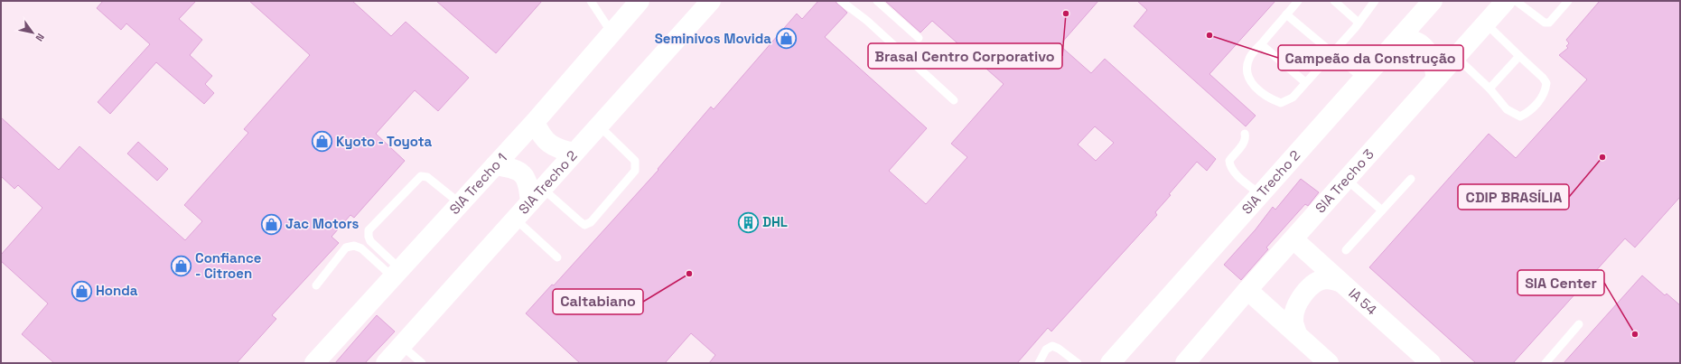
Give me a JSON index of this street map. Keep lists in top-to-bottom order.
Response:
{
  "streets": {
    "main road": [
      "SIA Trecho 2",
      "SIA Trecho 3",
      "SIA Trecho 1",
      "IA 54"
    ]
  },
  "crossings": [
    ["SIA Trecho 3", "IA 54"]
  ],
  "places": {
    "other": [
      "Brasal Centro Corporativo",
      "Campeão da Construção",
      "CDIP BRASÍLIA",
      "Caltabiano",
      "SIA Center"
    ],
    "shop": [
      "Seminivos Movida",
      "Kyoto - Toyota",
      "Jac Motors",
      "Confiance - Citroen",
      "Honda"
    ],
    "building": ["DHL"]
  },
  "north": "bottom right"
}
